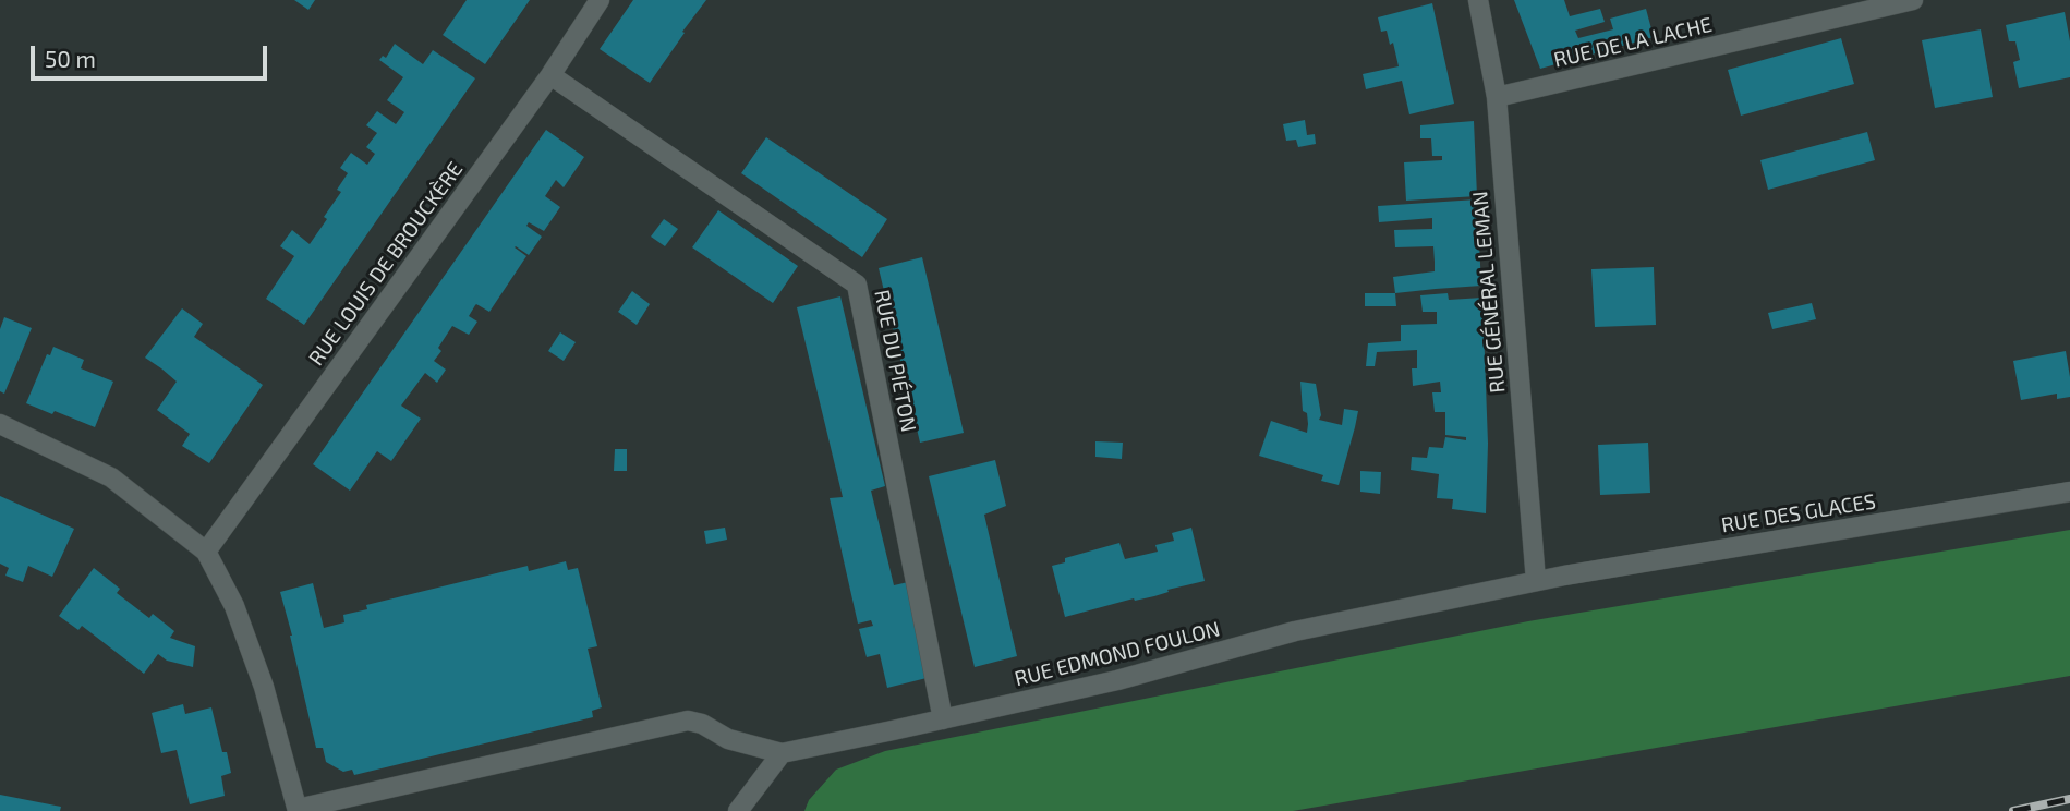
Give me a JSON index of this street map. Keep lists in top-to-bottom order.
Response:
{
  "streets": {
    "street": [
      "RUE DE LA LACHE",
      "RUE LOUIS DE BROUCKÈRE",
      "RUE GÉNÉRAL LEMAN",
      "RUE DU PIÉTON",
      "RUE DES GLACES",
      "RUE EDMOND FOULON"
    ]
  },
  "crossings": [
    ["RUE DE LA LACHE", "RUE GÉNÉRAL LEMAN"],
    ["RUE LOUIS DE BROUCKÈRE", "RUE DU PIÉTON"],
    ["RUE GÉNÉRAL LEMAN", "RUE DES GLACES"],
    ["RUE GÉNÉRAL LEMAN", "RUE EDMOND FOULON"],
    ["RUE DU PIÉTON", "RUE EDMOND FOULON"],
    ["RUE DES GLACES", "RUE EDMOND FOULON"]
  ],
  "scale_bar": "50 m"
}
